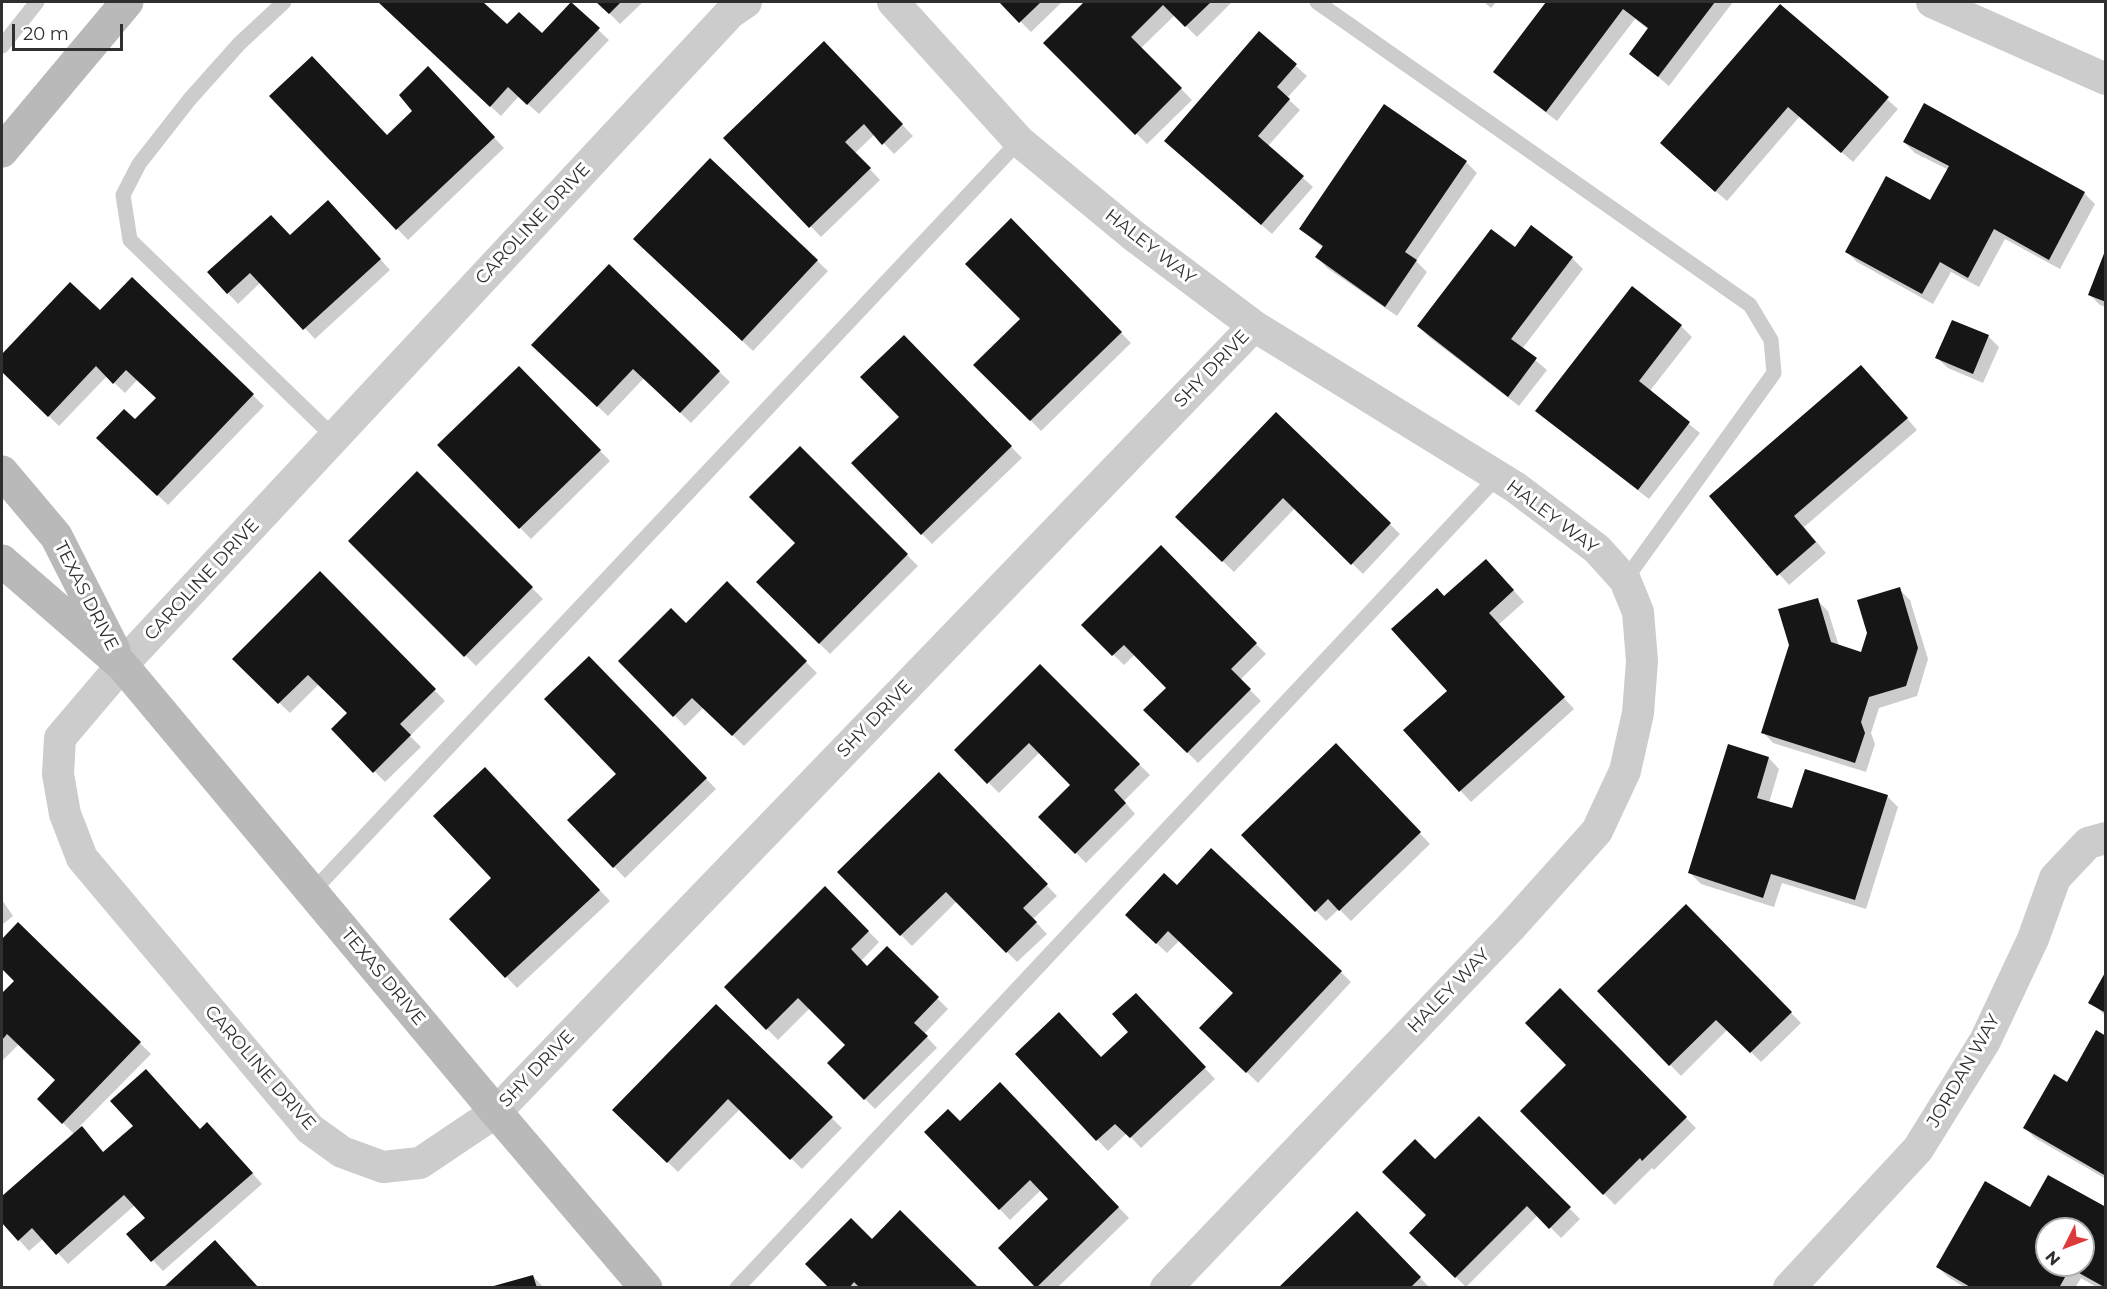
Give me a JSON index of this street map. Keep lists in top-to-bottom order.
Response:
{
  "streets": {
    "street": [
      "CAROLINE DRIVE",
      "HALEY WAY",
      "SHY DRIVE",
      "TEXAS DRIVE",
      "JORDAN WAY"
    ]
  },
  "crossings": [
    ["CAROLINE DRIVE", "SHY DRIVE"],
    ["CAROLINE DRIVE", "TEXAS DRIVE"],
    ["HALEY WAY", "SHY DRIVE"],
    ["SHY DRIVE", "TEXAS DRIVE"]
  ],
  "scale_bar": "20 m",
  "north": "bottom left"
}
